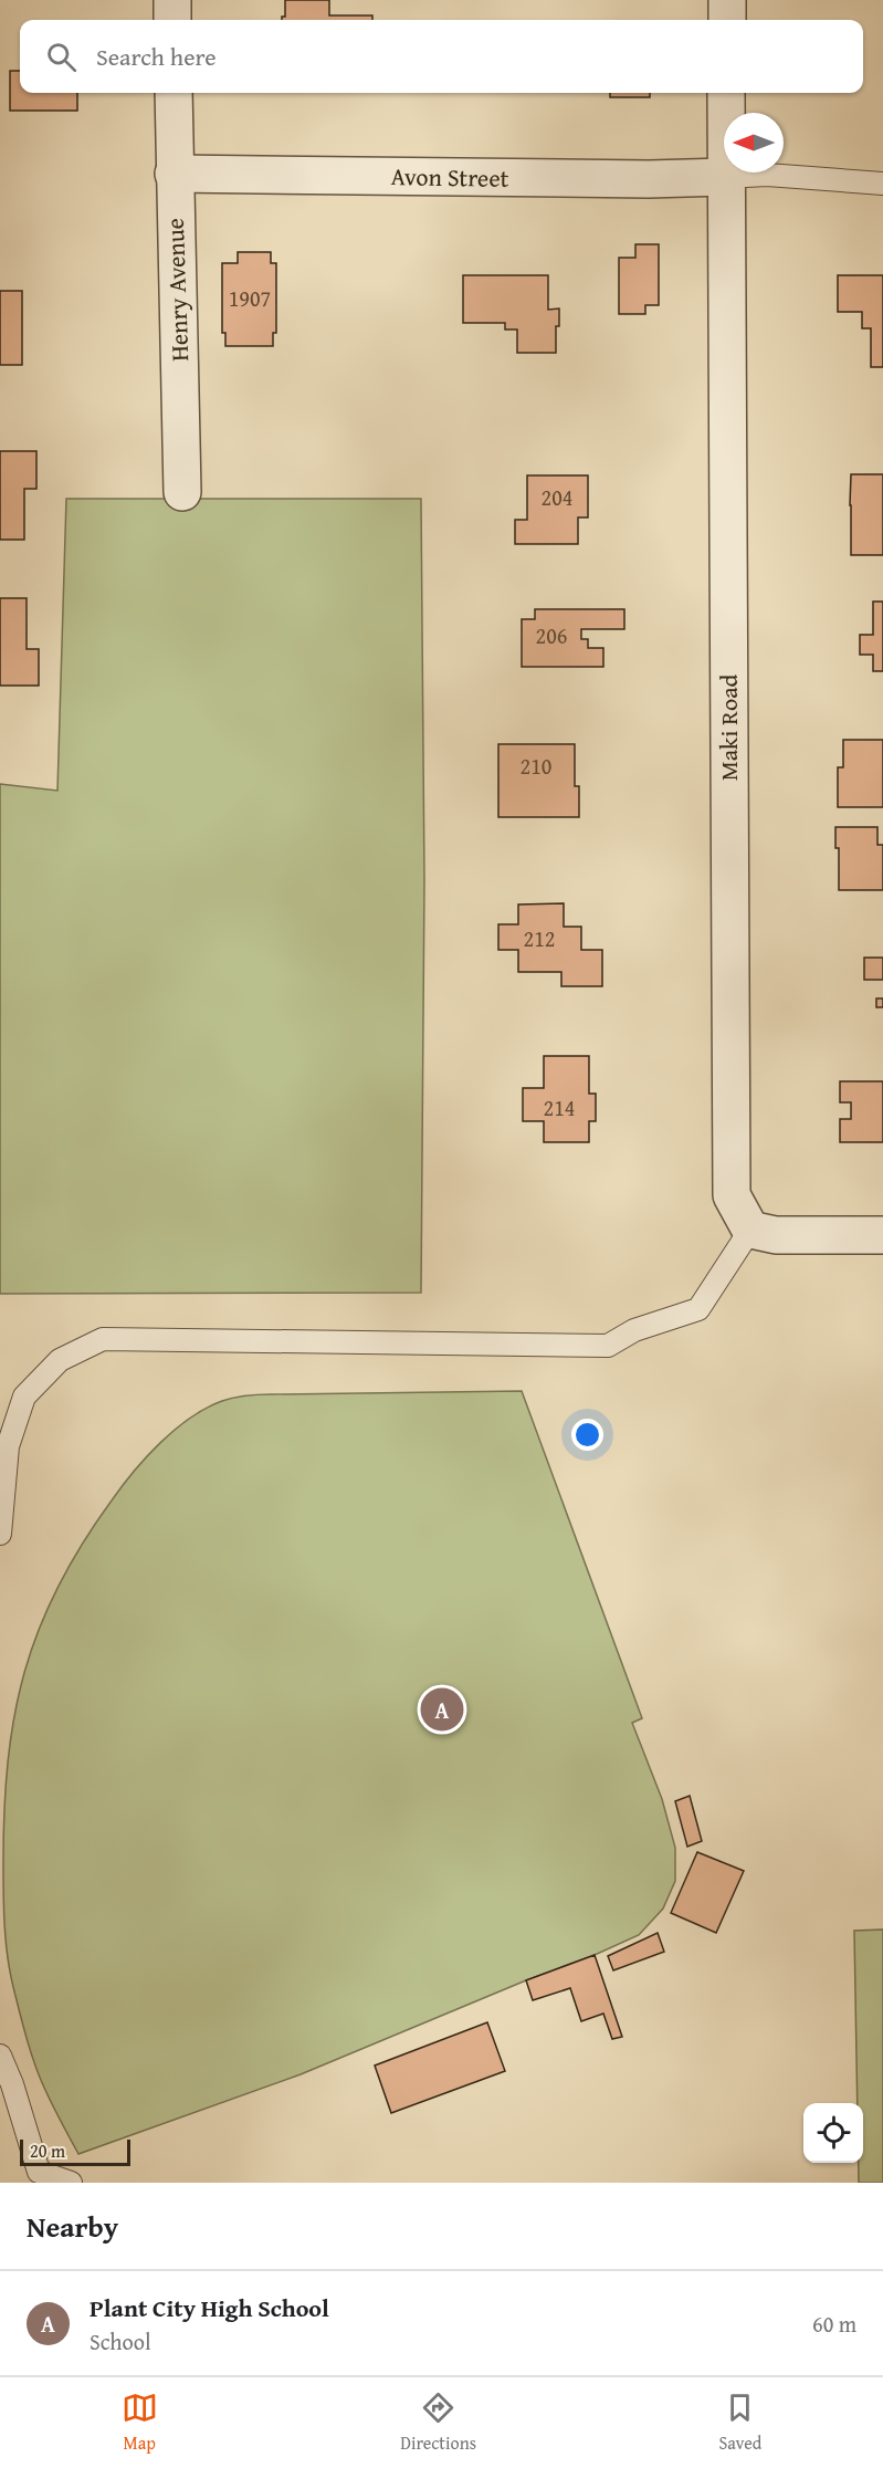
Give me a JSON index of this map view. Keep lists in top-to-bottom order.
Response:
{
  "streets": {
    "street": ["Avon Street", "Henry Avenue", "Maki Road"]
  },
  "crossings": [
    ["Avon Street", "Henry Avenue"],
    ["Avon Street", "Maki Road"]
  ],
  "house_numbers": [
    "1907",
    "204",
    "206",
    "210",
    "212",
    "214"
  ],
  "scale_bar": "20 m",
  "north": "left",
  "page": {
    "search": "Search here",
    "pins": "A",
    "scale": "20 m",
    "heading": "Nearby",
    "list": [
      {
        "mark": "A",
        "name": "Plant City High School",
        "note": "School",
        "value": "60 m"
      }
    ],
    "nav": ["Map", "Directions", "Saved"]
  }
}
